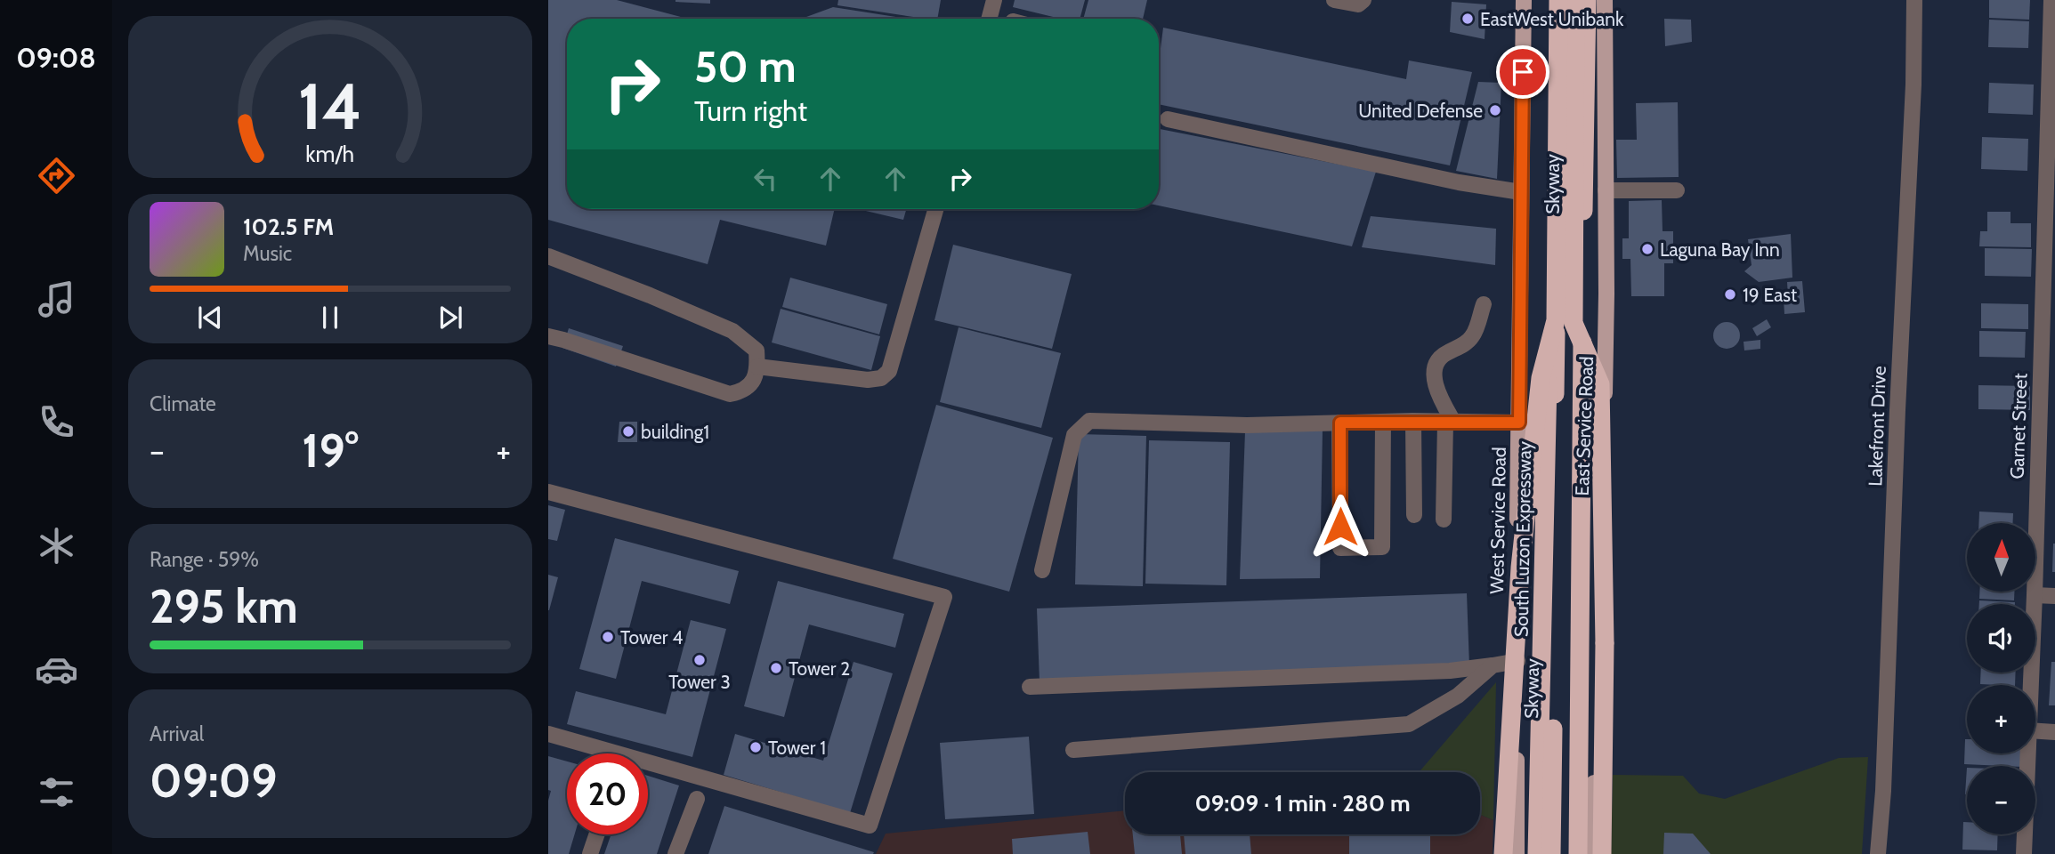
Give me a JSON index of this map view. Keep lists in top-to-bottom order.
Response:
{
  "streets": {
    "highway": ["Skyway", "South Luzon Expressway"],
    "main road": ["East Service Road", "West Service Road"],
    "street": ["Lakefront Drive", "Garnet Street"]
  },
  "places": [
    "EastWest Unibank",
    "United Defense",
    "Laguna Bay Inn",
    "19 East",
    "building1",
    "Tower 4",
    "Tower 3",
    "Tower 2",
    "Tower 1"
  ],
  "north": "top",
  "page": {
    "tabs": "09:08",
    "turn": ["50 m", "Turn right"],
    "song": ["102.5 FM", "Music"],
    "tile": [
      "Climate",
      ["Range · 59%", "295 km"],
      ["Arrival", "09:09"]
    ],
    "heat": ["−", "19°", "+"],
    "map_buttons": ["+", "−"],
    "limit": "20",
    "trip": "09:09 · 1 min · 280 m",
    "gauge": ["14", "km/h"]
  }
}
